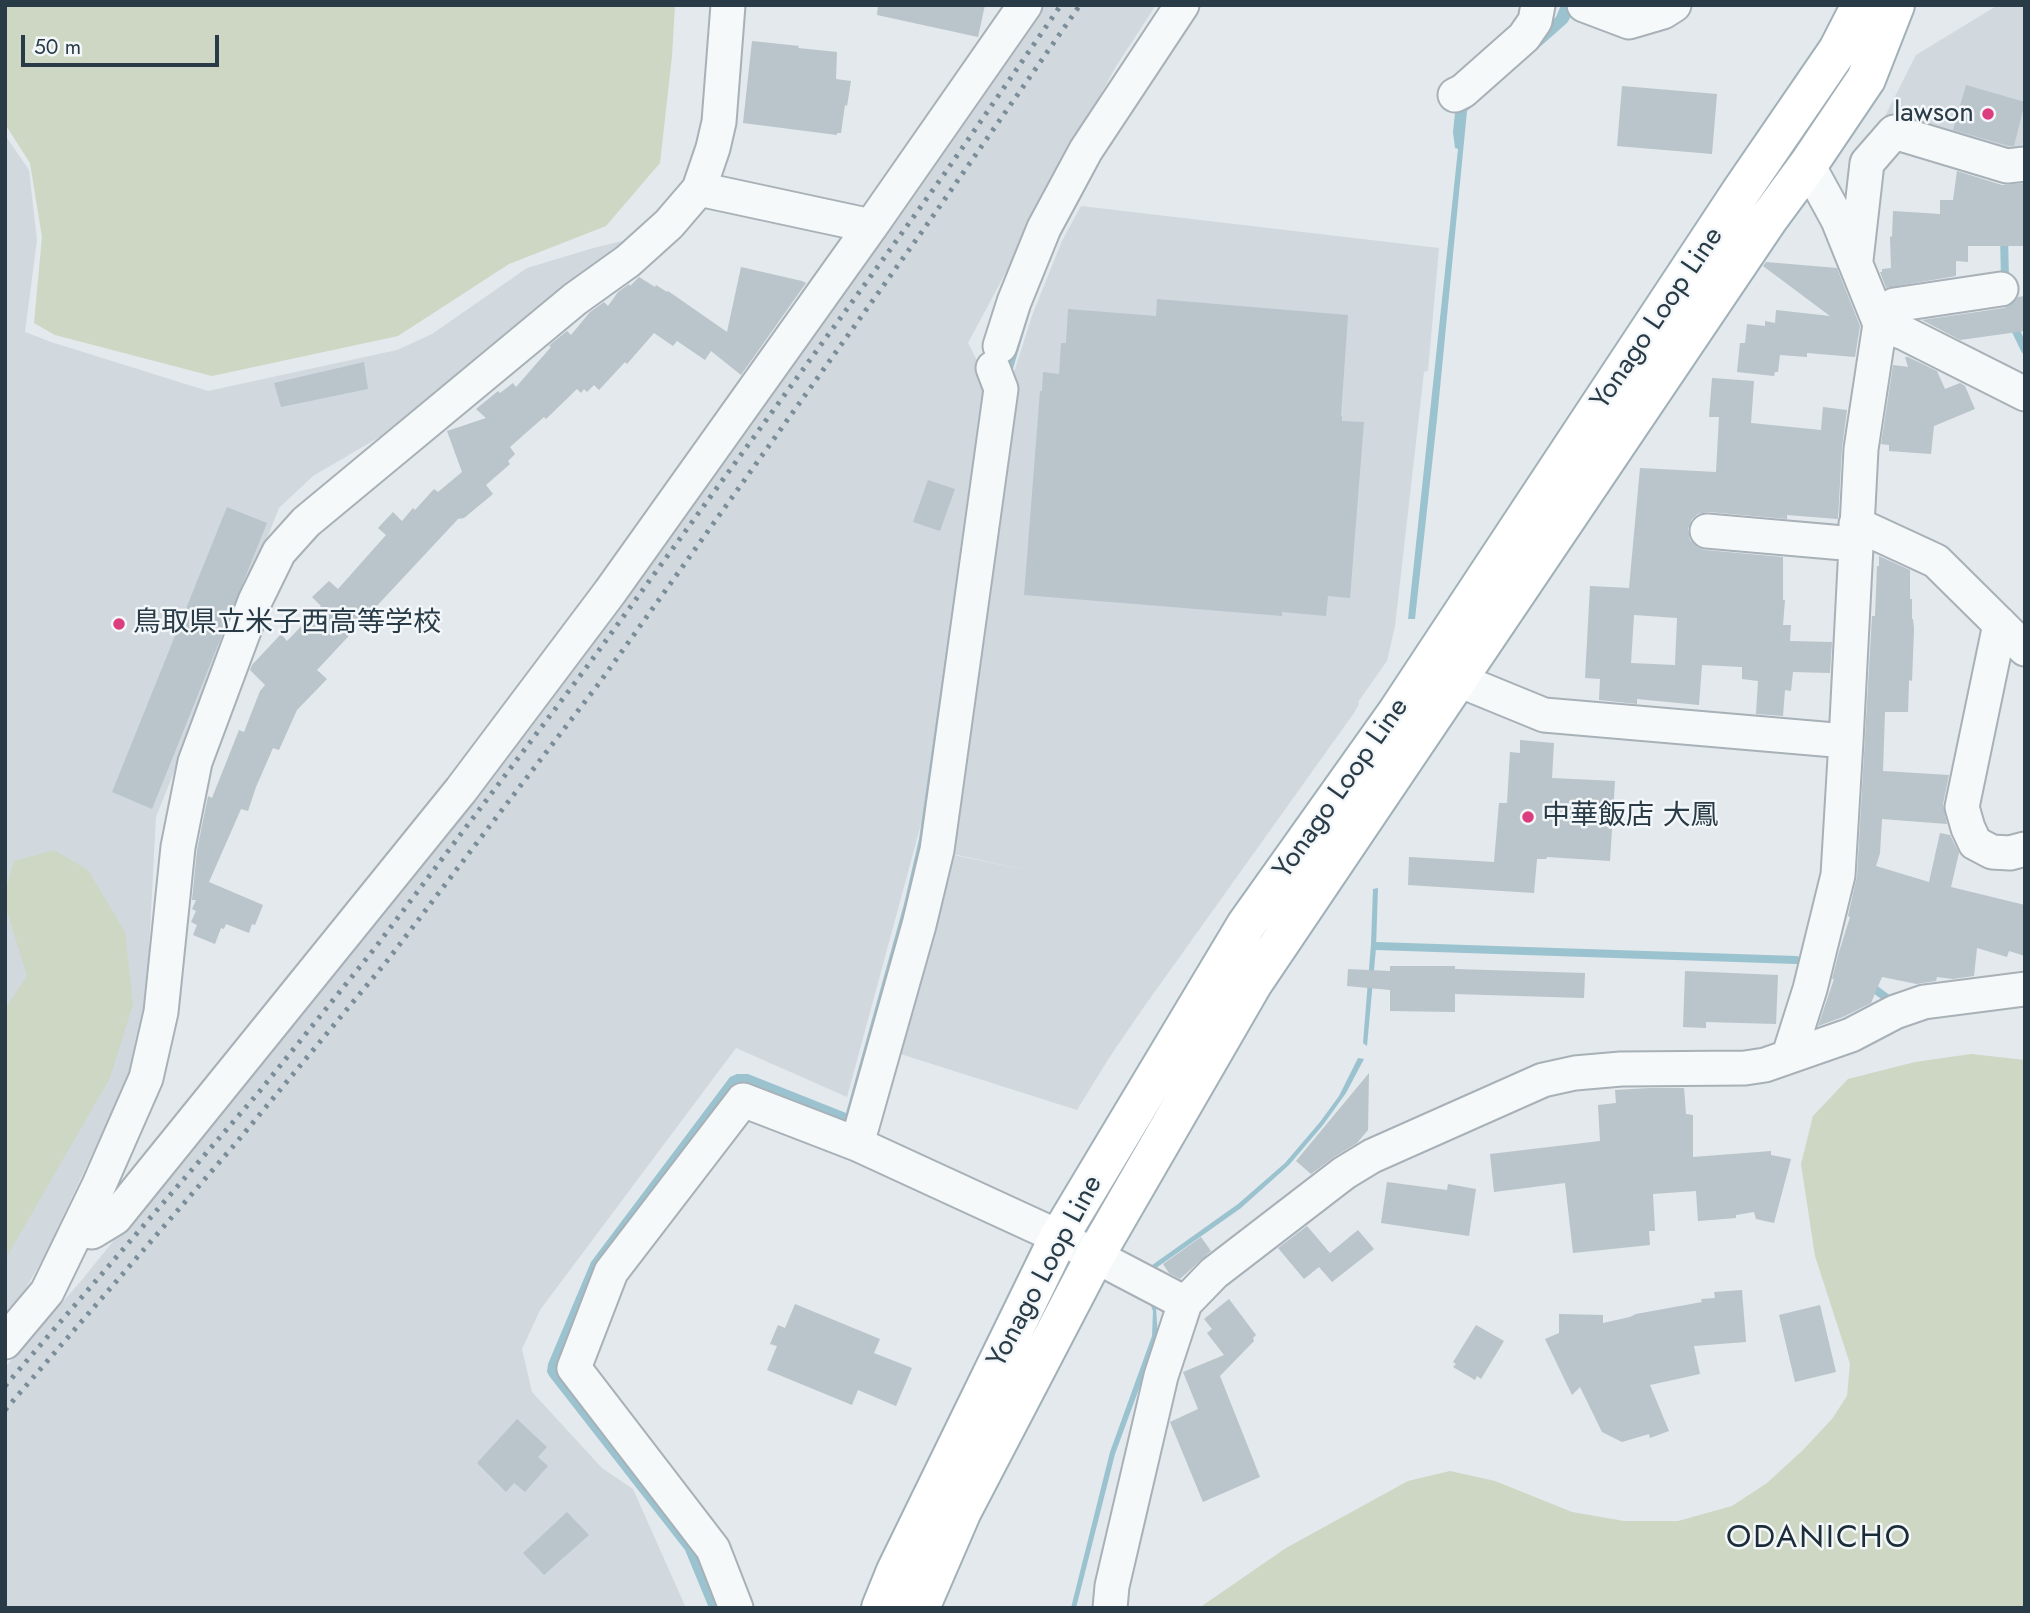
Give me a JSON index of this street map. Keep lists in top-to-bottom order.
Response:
{
  "streets": {
    "main road": ["Yonago Loop Line"]
  },
  "districts": ["ODANICHO"],
  "places": ["lawson", "鳥取県立米子西高等学校", "中華飯店 大鳳"],
  "scale_bar": "50 m"
}
